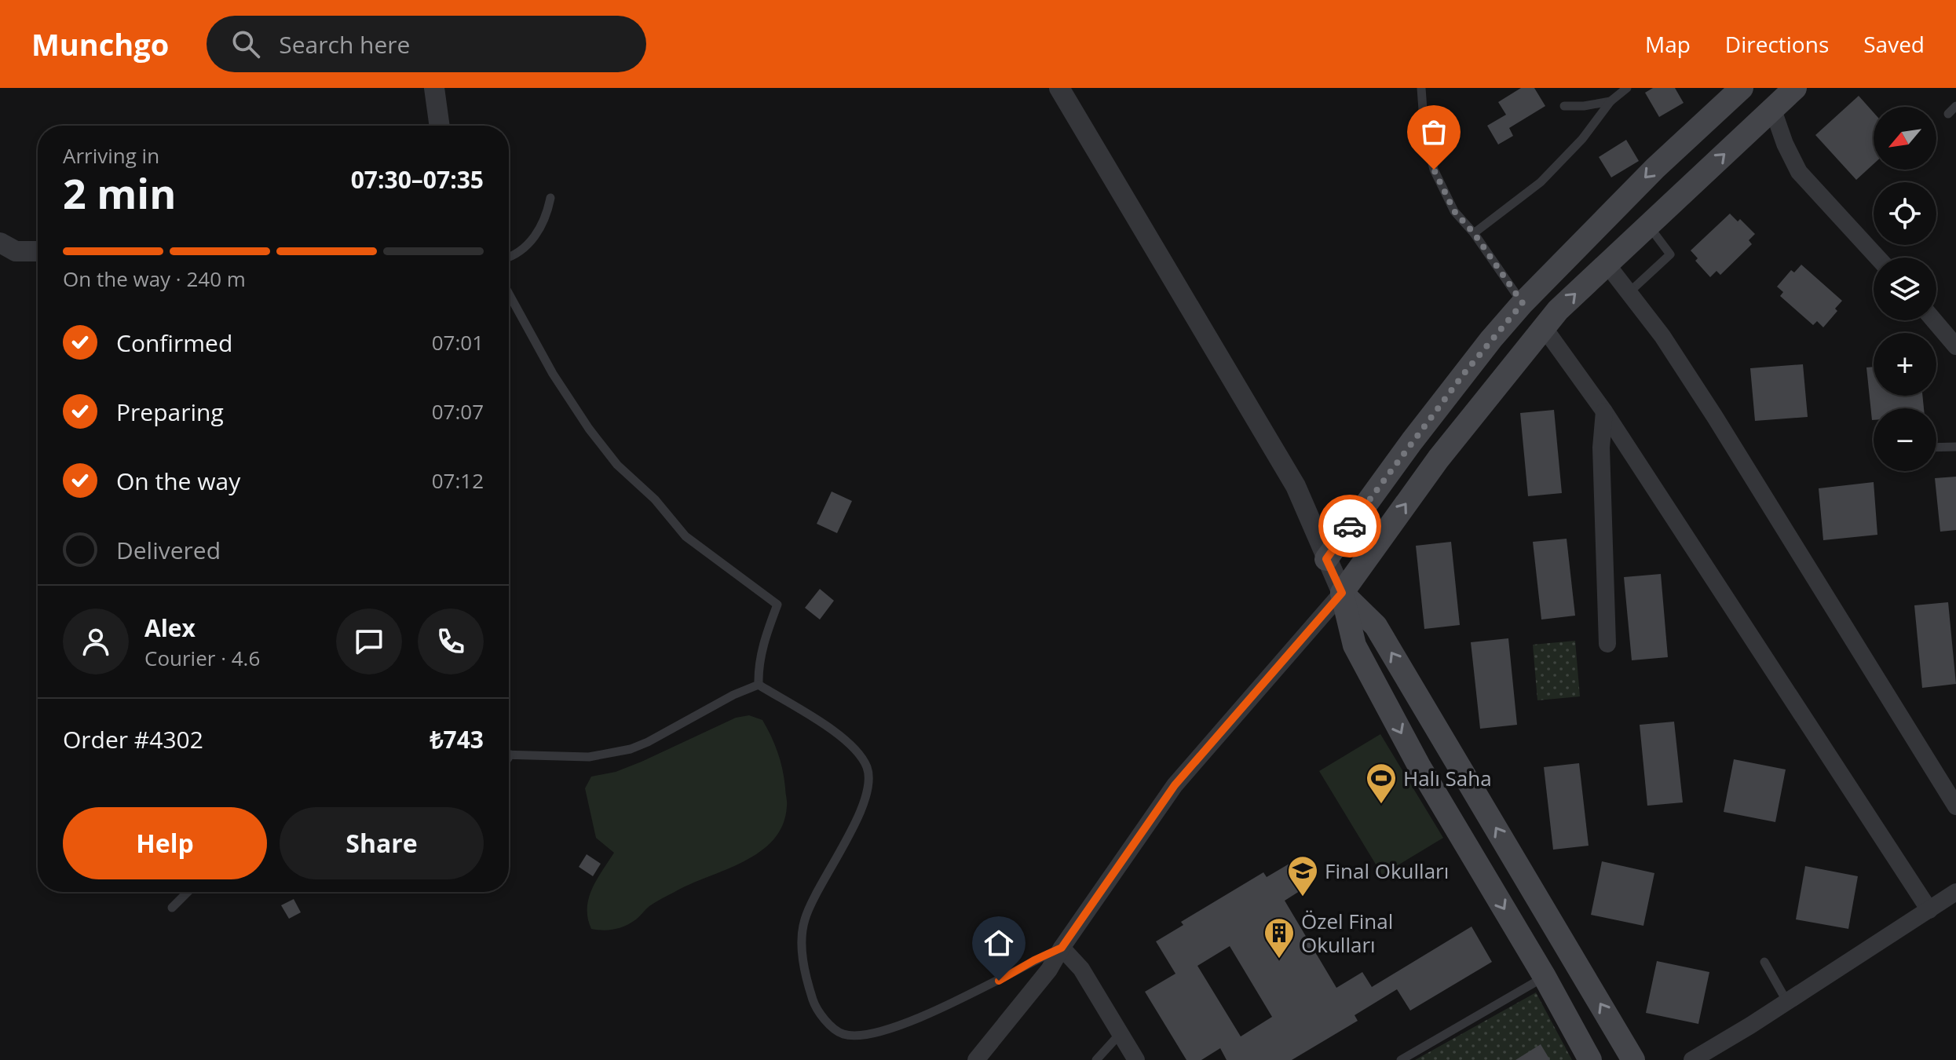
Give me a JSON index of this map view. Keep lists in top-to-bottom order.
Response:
{
  "places": {
    "sports": ["Halı Saha"],
    "school or university": ["Final Okulları"],
    "building": ["Özel Final Okulları"]
  },
  "north": "bottom left",
  "page": {
    "header": "Munchgo",
    "search": "Search here",
    "nav": ["Map", "Directions", "Saved"],
    "map_buttons": ["+", "−"],
    "heading": ["2 min", "Arriving in", "07:30–07:35"],
    "panel": [
      "Alex",
      "Courier · 4.6",
      "Order #4302",
      "₺743"
    ],
    "bar": "On the way · 240 m",
    "list": [
      ["Confirmed", "07:01"],
      ["Preparing", "07:07"],
      ["On the way", "07:12"],
      "Delivered"
    ],
    "buttons": ["Help", "Share"]
  }
}
